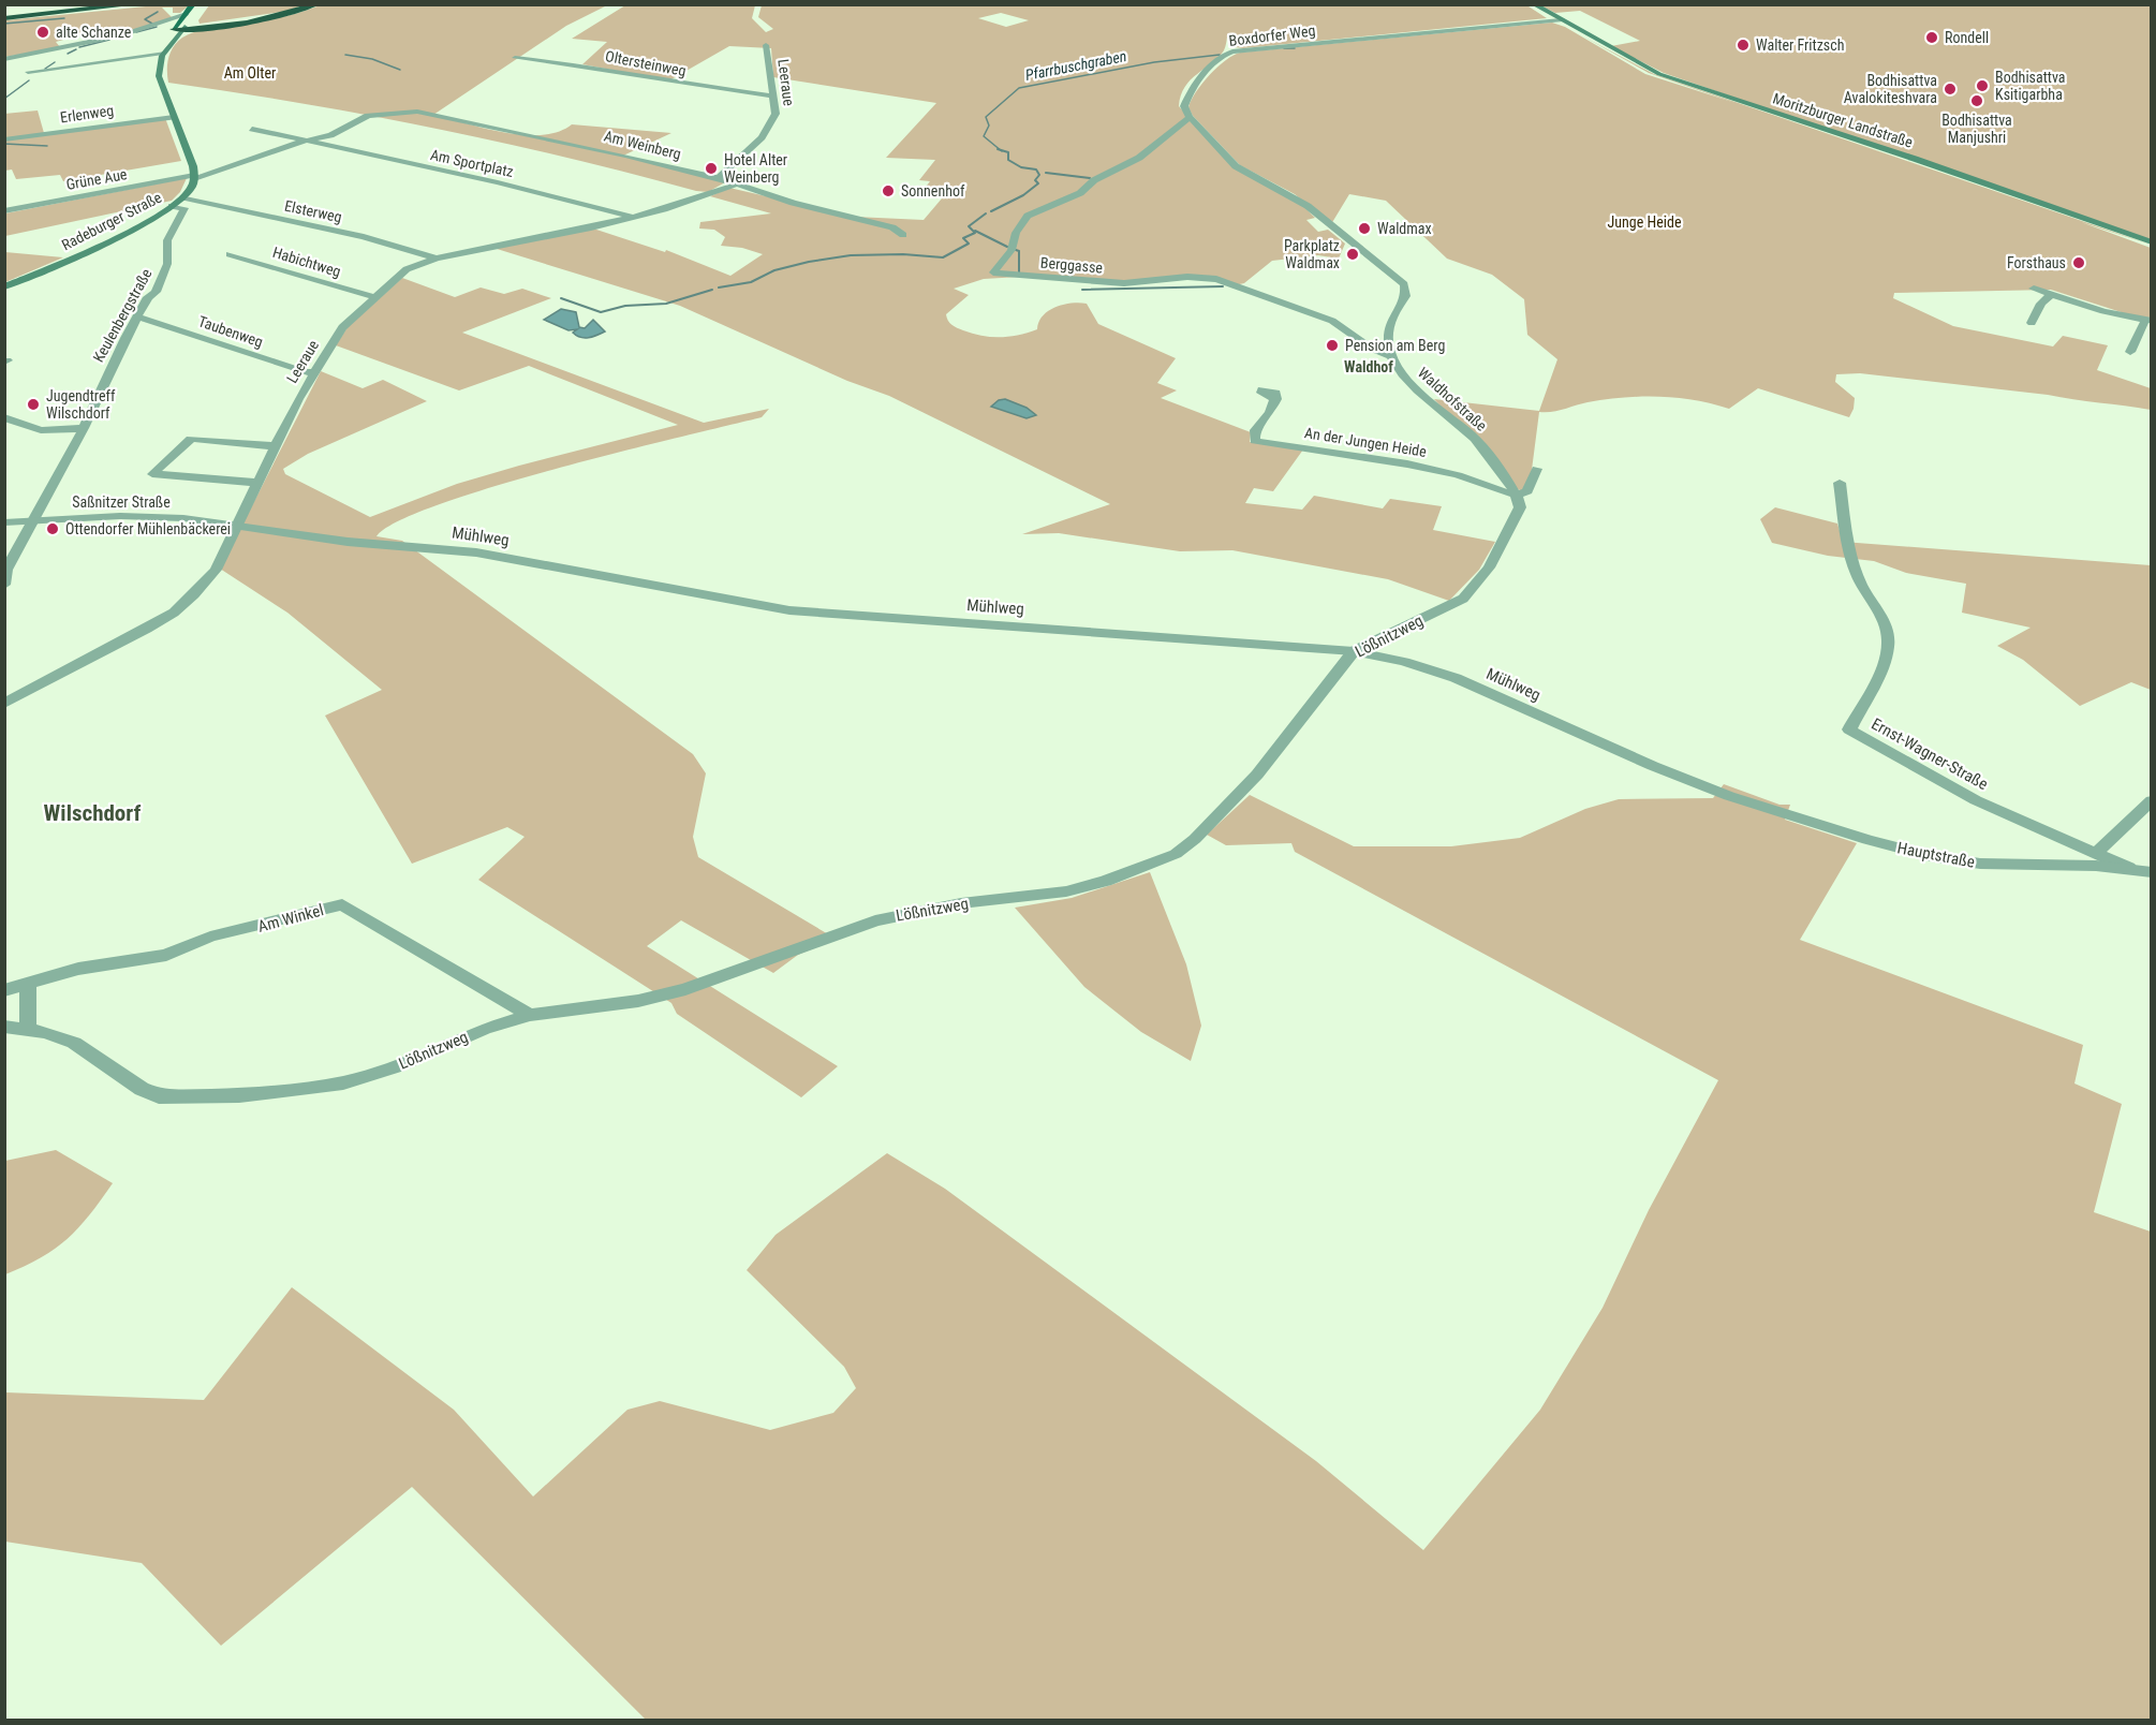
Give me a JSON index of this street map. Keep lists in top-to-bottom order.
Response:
{
  "streets": {
    "main road": ["Moritzburger Landstraße", "Radeburger Straße"],
    "street": [
      "Boxdorfer Weg",
      "Oltersteinweg",
      "Leeraue",
      "Erlenweg",
      "Am Weinberg",
      "Am Sportplatz",
      "Grüne Aue",
      "Elsterweg",
      "Habichtweg",
      "Berggasse",
      "Keulenbergstraße",
      "Taubenweg",
      "Waldhofstraße",
      "An der Jungen Heide",
      "Saßnitzer Straße",
      "Mühlweg",
      "Lößnitzweg",
      "Ernst-Wagner-Straße",
      "Hauptstraße",
      "Am Winkel"
    ]
  },
  "crossings": [
    ["Boxdorfer Weg", "Moritzburger Landstraße"],
    ["Boxdorfer Weg", "Berggasse"],
    ["Oltersteinweg", "Leeraue"],
    ["Leeraue", "Am Weinberg"],
    ["Leeraue", "Am Sportplatz"],
    ["Leeraue", "Elsterweg"],
    ["Leeraue", "Habichtweg"],
    ["Leeraue", "Taubenweg"],
    ["Leeraue", "Saßnitzer Straße"],
    ["Leeraue", "Mühlweg"],
    ["Am Weinberg", "Am Sportplatz"],
    ["Am Sportplatz", "Grüne Aue"],
    ["Am Sportplatz", "Radeburger Straße"],
    ["Grüne Aue", "Radeburger Straße"],
    ["Elsterweg", "Radeburger Straße"],
    ["Radeburger Straße", "Keulenbergstraße"],
    ["Berggasse", "Waldhofstraße"],
    ["Keulenbergstraße", "Taubenweg"],
    ["Keulenbergstraße", "Saßnitzer Straße"],
    ["Waldhofstraße", "An der Jungen Heide"],
    ["Waldhofstraße", "Lößnitzweg"],
    ["An der Jungen Heide", "Lößnitzweg"],
    ["Saßnitzer Straße", "Mühlweg"],
    ["Mühlweg", "Lößnitzweg"],
    ["Mühlweg", "Hauptstraße"],
    ["Lößnitzweg", "Am Winkel"],
    ["Ernst-Wagner-Straße", "Hauptstraße"]
  ],
  "districts": ["Waldhof", "Wilschdorf"],
  "water": ["Pfarrbuschgraben"],
  "parks": ["Am Olter", "Junge Heide"],
  "places": [
    "alte Schanze",
    "Rondell",
    "Walter Fritzsch",
    "Bodhisattva Ksitigarbha",
    "Bodhisattva Avalokiteshvara",
    "Bodhisattva Manjushri",
    "Hotel Alter Weinberg",
    "Sonnenhof",
    "Waldmax",
    "Parkplatz Waldmax",
    "Forsthaus",
    "Pension am Berg",
    "Jugendtreff Wilschdorf",
    "Ottendorfer Mühlenbäckerei"
  ]
}
